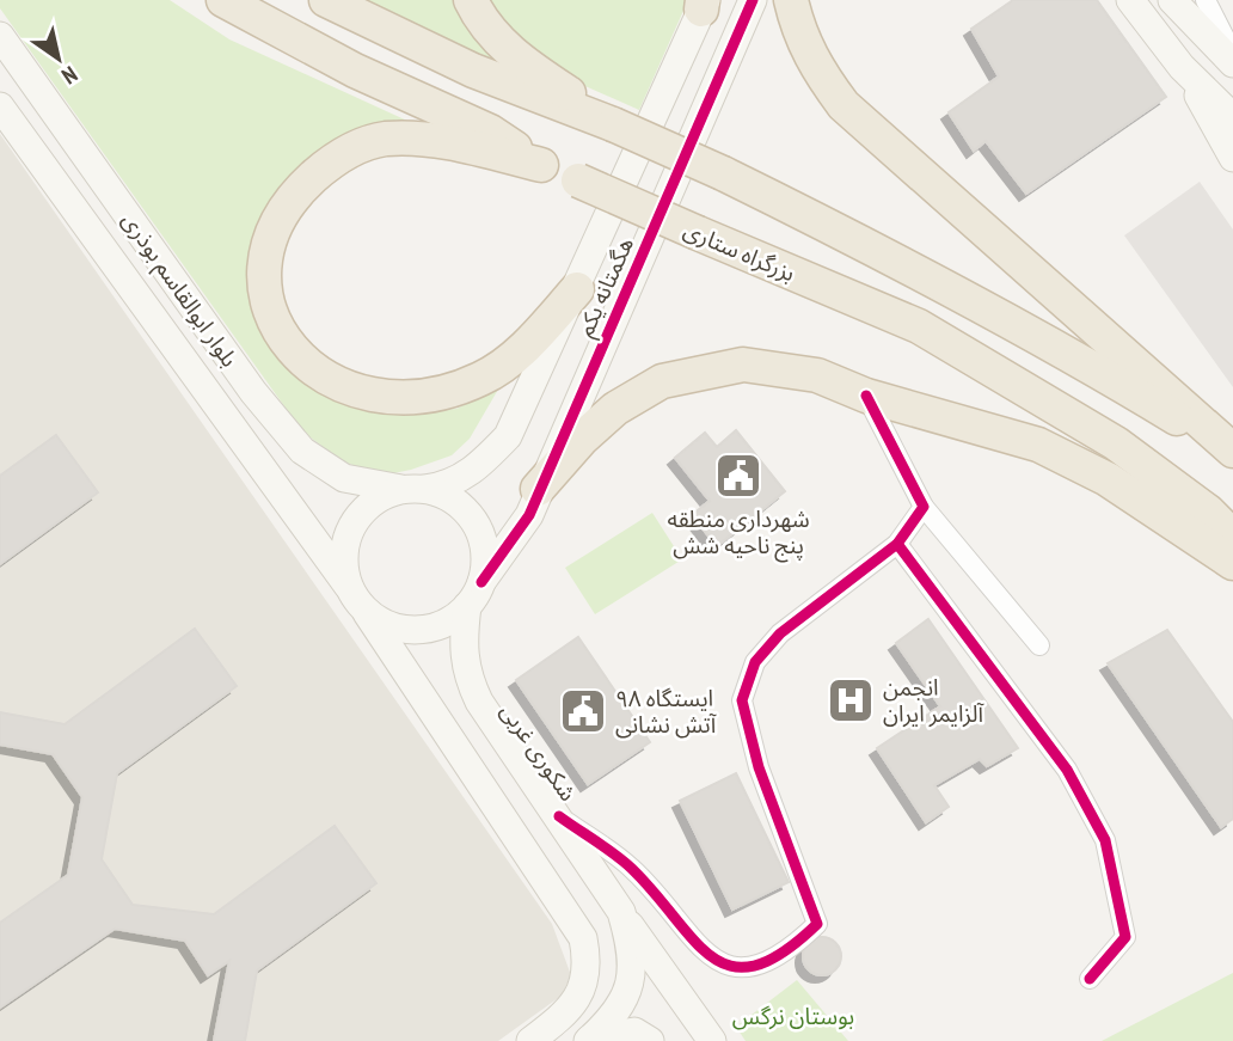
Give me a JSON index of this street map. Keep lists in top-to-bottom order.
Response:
{
  "streets": {
    "highway": ["بزرگراه ستاری"],
    "main road": ["هگمتانه یکم", "بلوار ابوالقاسم بوذری", "شکوری غربی"]
  },
  "crossings": [
    ["هگمتانه یکم", "بلوار ابوالقاسم بوذری"],
    ["هگمتانه یکم", "شکوری غربی"],
    ["بلوار ابوالقاسم بوذری", "شکوری غربی"]
  ],
  "parks": ["بوستان نرگس"],
  "places": {
    "public building": ["شهرداری منطقه پنج ناحیه شش", "ایستگاه ۹۸ آتش نشانی"],
    "hospital": ["انجمن آلزایمر ایران"]
  },
  "north": "bottom right"
}
